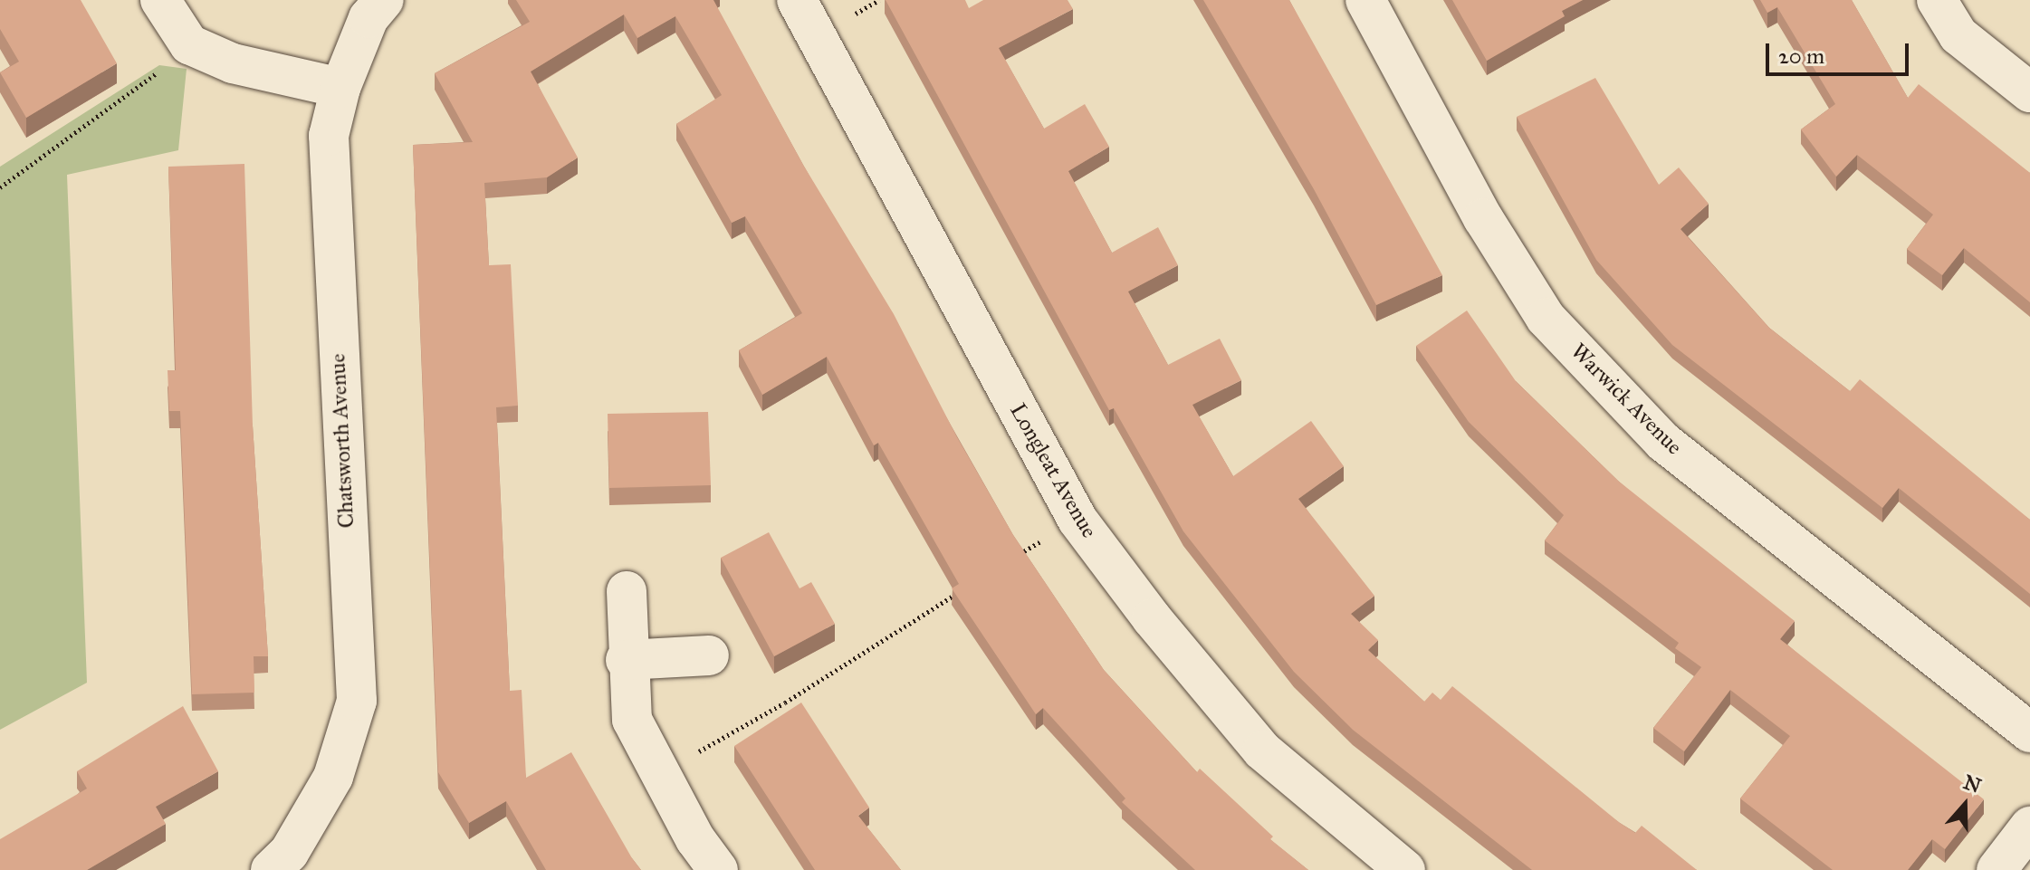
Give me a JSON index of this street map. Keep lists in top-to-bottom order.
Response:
{
  "streets": {
    "street": ["Warwick Avenue", "Chatsworth Avenue", "Longleat Avenue"]
  },
  "scale_bar": "20 m",
  "north": "top"
}
